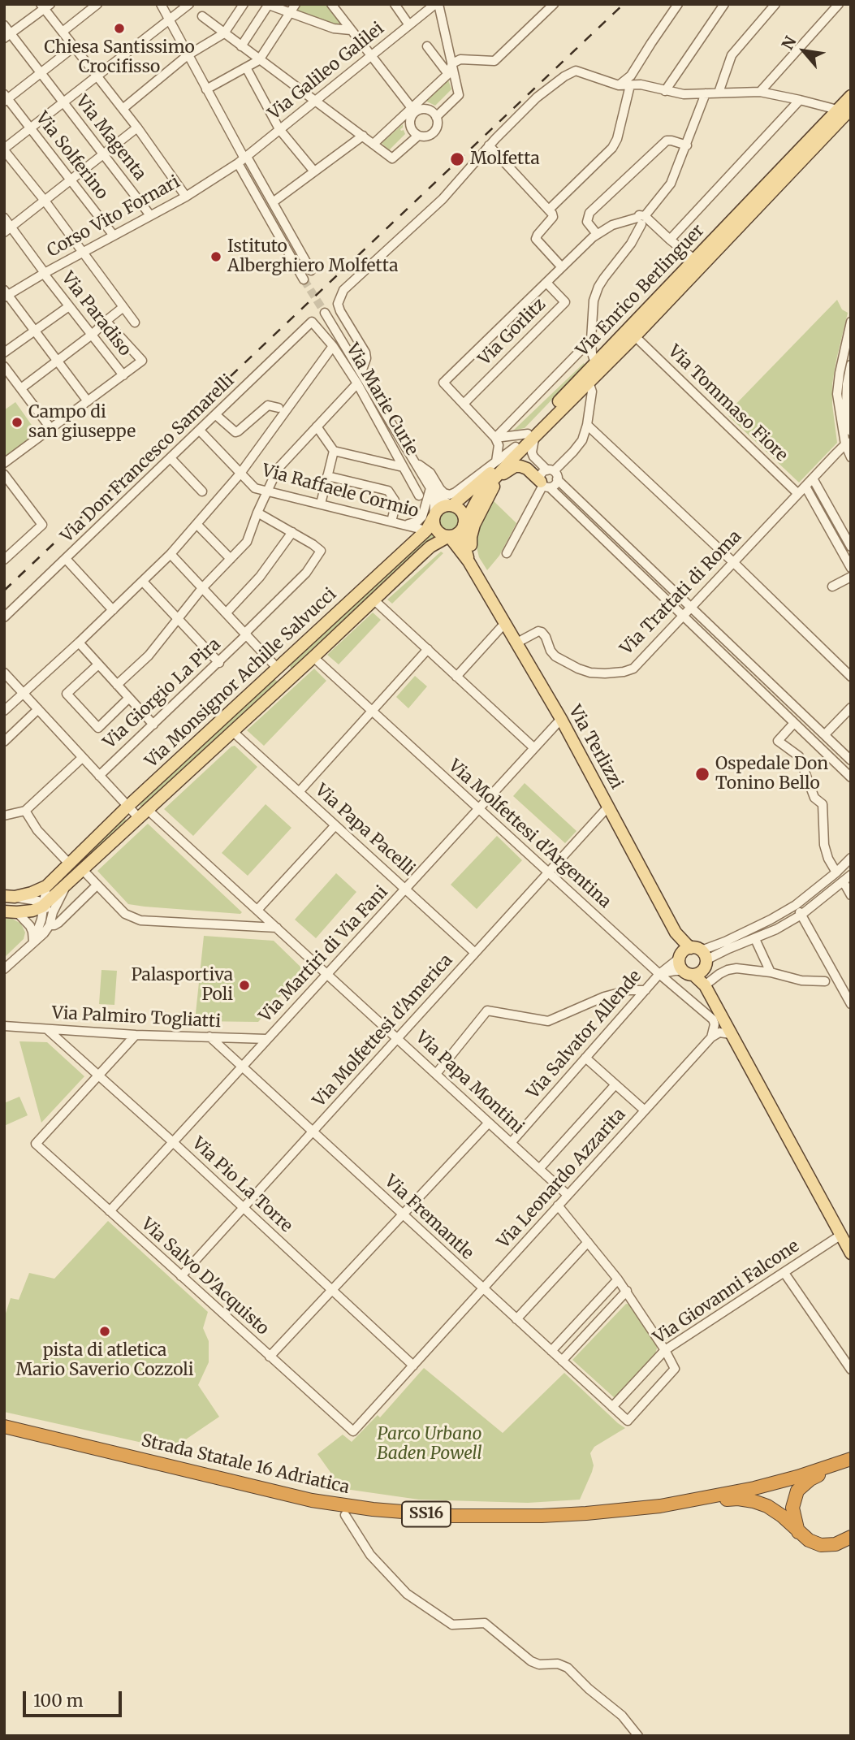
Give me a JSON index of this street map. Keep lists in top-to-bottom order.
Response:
{
  "streets": {
    "highway": ["Strada Statale 16 Adriatica", "SS16"],
    "main road": ["Via Enrico Berlinguer", "Via Monsignor Achille Salvucci", "Via Terlizzi"],
    "street": [
      "Via Galileo Galilei",
      "Via Magenta",
      "Via Solferino",
      "Corso Vito Fornari",
      "Via Paradiso",
      "Via Gorlitz",
      "Via Marie Curie",
      "Via Tommaso Fiore",
      "Via Don Francesco Samarelli",
      "Via Raffaele Cormio",
      "Via Trattati di Roma",
      "Via Giorgio La Pira",
      "Via Papa Pacelli",
      "Via Molfettesi d'Argentina",
      "Via Martiri di Via Fani",
      "Via Palmiro Togliatti",
      "Via Molfettesi d'America",
      "Via Salvator Allende",
      "Via Papa Montini",
      "Via Leonardo Azzarita",
      "Via Pio La Torre",
      "Via Fremantle",
      "Via Salvo D'Acquisto",
      "Via Giovanni Falcone"
    ]
  },
  "crossings": [
    ["Via Galileo Galilei", "Corso Vito Fornari"],
    ["Via Magenta", "Corso Vito Fornari"],
    ["Via Solferino", "Corso Vito Fornari"],
    ["Corso Vito Fornari", "Via Paradiso"],
    ["Via Enrico Berlinguer", "Via Tommaso Fiore"],
    ["Via Enrico Berlinguer", "Via Monsignor Achille Salvucci"],
    ["Via Enrico Berlinguer", "Via Terlizzi"],
    ["Via Marie Curie", "Via Don Francesco Samarelli"],
    ["Via Tommaso Fiore", "Via Trattati di Roma"],
    ["Via Don Francesco Samarelli", "Via Raffaele Cormio"],
    ["Via Raffaele Cormio", "Via Monsignor Achille Salvucci"],
    ["Via Trattati di Roma", "Via Terlizzi"],
    ["Via Monsignor Achille Salvucci", "Via Terlizzi"],
    ["Via Monsignor Achille Salvucci", "Via Papa Pacelli"],
    ["Via Monsignor Achille Salvucci", "Via Molfettesi d'Argentina"],
    ["Via Monsignor Achille Salvucci", "Via Papa Montini"],
    ["Via Giorgio La Pira", "Via Papa Montini"],
    ["Via Terlizzi", "Via Martiri di Via Fani"],
    ["Via Terlizzi", "Via Molfettesi d'America"],
    ["Via Terlizzi", "Via Salvator Allende"],
    ["Via Papa Pacelli", "Via Martiri di Via Fani"],
    ["Via Papa Pacelli", "Via Molfettesi d'America"],
    ["Via Molfettesi d'Argentina", "Via Martiri di Via Fani"],
    ["Via Molfettesi d'Argentina", "Via Molfettesi d'America"],
    ["Via Molfettesi d'Argentina", "Via Salvator Allende"],
    ["Via Martiri di Via Fani", "Via Palmiro Togliatti"],
    ["Via Martiri di Via Fani", "Via Papa Montini"],
    ["Via Martiri di Via Fani", "Via Pio La Torre"],
    ["Via Martiri di Via Fani", "Via Fremantle"],
    ["Via Martiri di Via Fani", "Via Salvo D'Acquisto"],
    ["Via Palmiro Togliatti", "Via Pio La Torre"],
    ["Via Palmiro Togliatti", "Via Fremantle"],
    ["Via Molfettesi d'America", "Via Papa Montini"],
    ["Via Molfettesi d'America", "Via Pio La Torre"],
    ["Via Molfettesi d'America", "Via Fremantle"],
    ["Via Molfettesi d'America", "Via Salvo D'Acquisto"],
    ["Via Salvator Allende", "Via Papa Montini"],
    ["Via Papa Montini", "Via Leonardo Azzarita"],
    ["Via Leonardo Azzarita", "Via Pio La Torre"],
    ["Via Leonardo Azzarita", "Via Fremantle"],
    ["Via Leonardo Azzarita", "Via Salvo D'Acquisto"],
    ["Via Pio La Torre", "Via Salvo D'Acquisto"],
    ["Via Fremantle", "Via Giovanni Falcone"]
  ],
  "parks": ["Parco Urbano Baden Powell"],
  "places": [
    "Chiesa Santissimo Crocifisso",
    "Molfetta",
    "Istituto Alberghiero Molfetta",
    "Campo di san giuseppe",
    "Ospedale Don Tonino Bello",
    "Palasportiva Poli",
    "pista di atletica Mario Saverio Cozzoli"
  ],
  "scale_bar": "100 m",
  "north": "top left"
}
